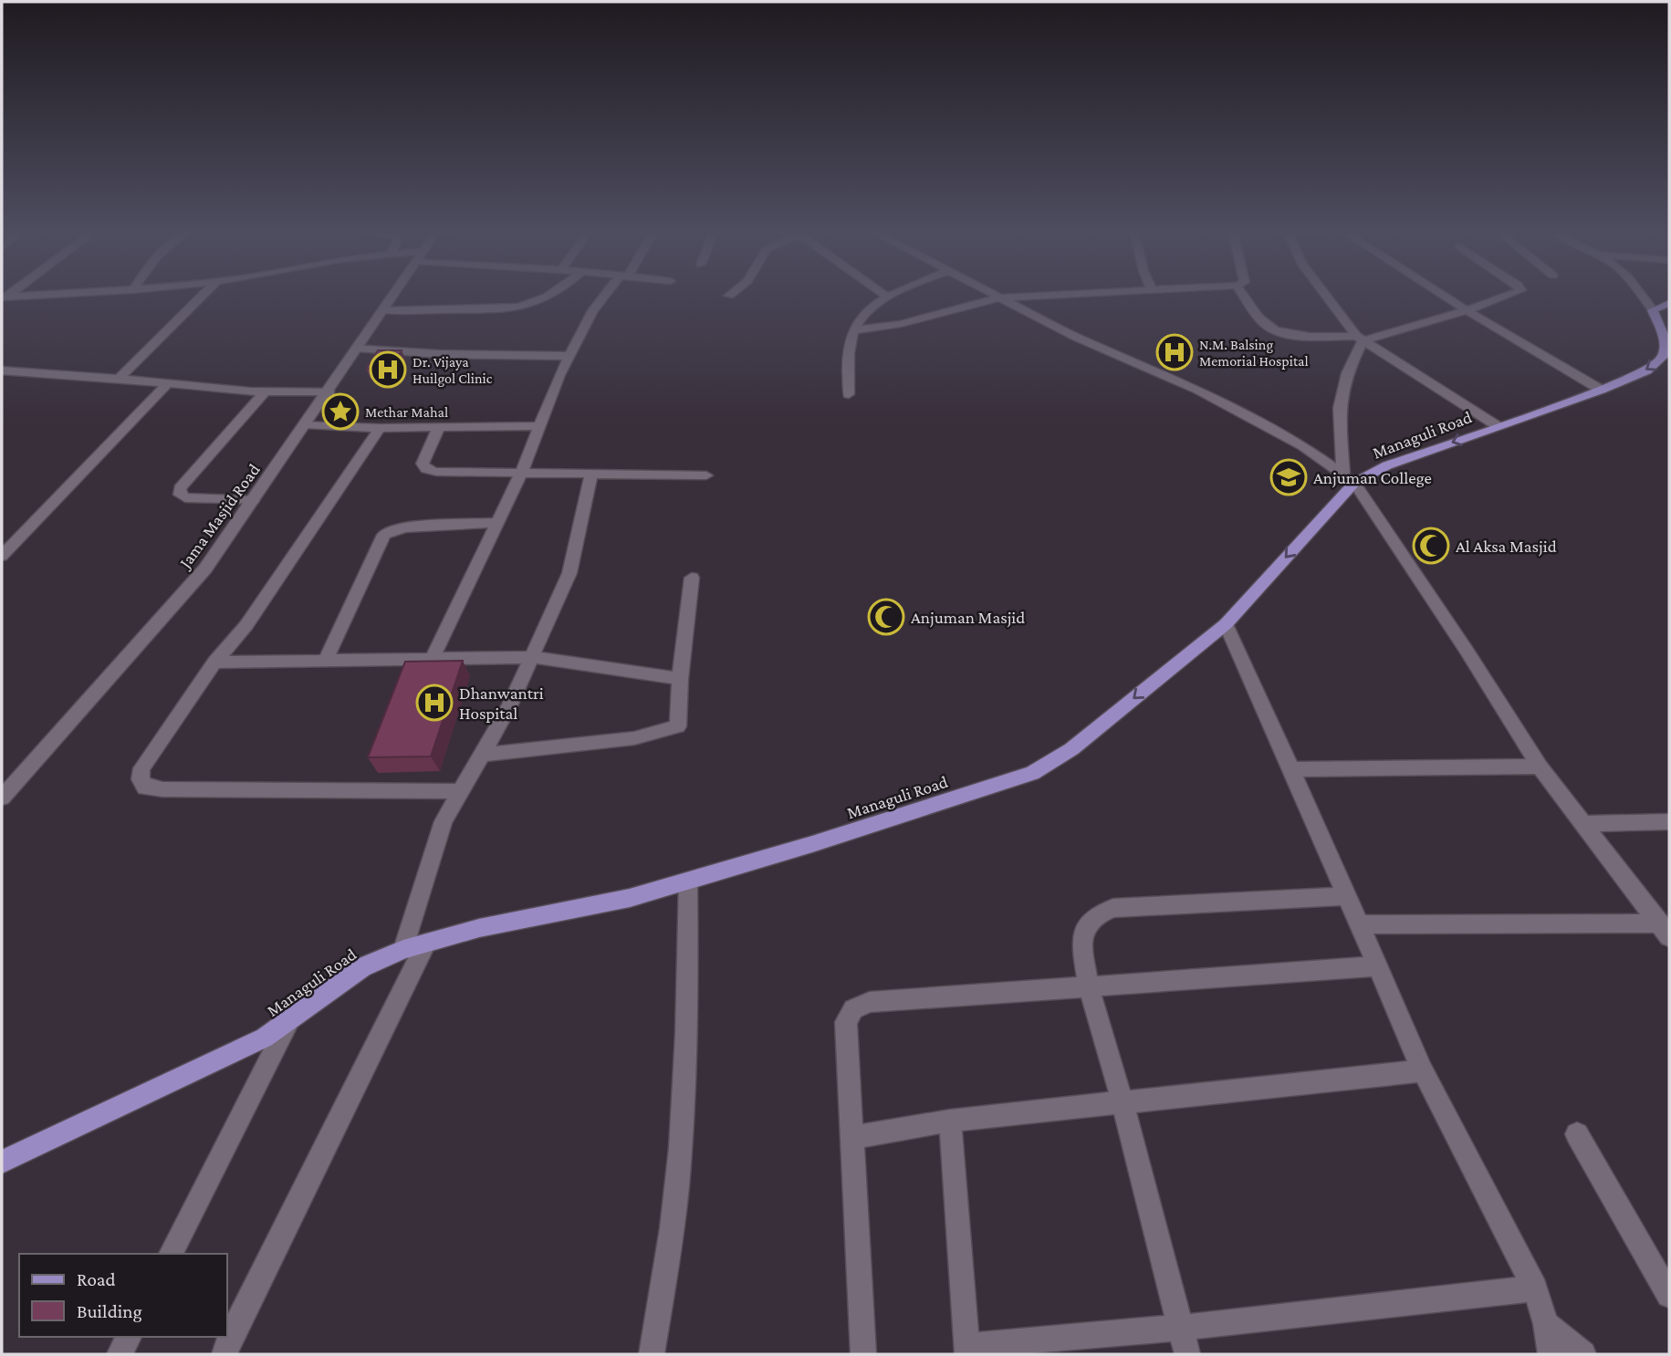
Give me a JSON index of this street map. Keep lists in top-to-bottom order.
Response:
{
  "streets": {
    "main road": ["Managuli Road"],
    "street": ["Jama Masjid Road"]
  },
  "one_way": ["Managuli Road"],
  "places": {
    "hospital": ["N.M. Balsing Memorial Hospital", "Dr. Vijaya Huilgol Clinic", "Dhanwantri Hospital"],
    "place": ["Methar Mahal"],
    "school or university": ["Anjuman College"],
    "mosque": ["Al Aksa Masjid", "Anjuman Masjid"]
  },
  "legend": ["Road", "Building"]
}
